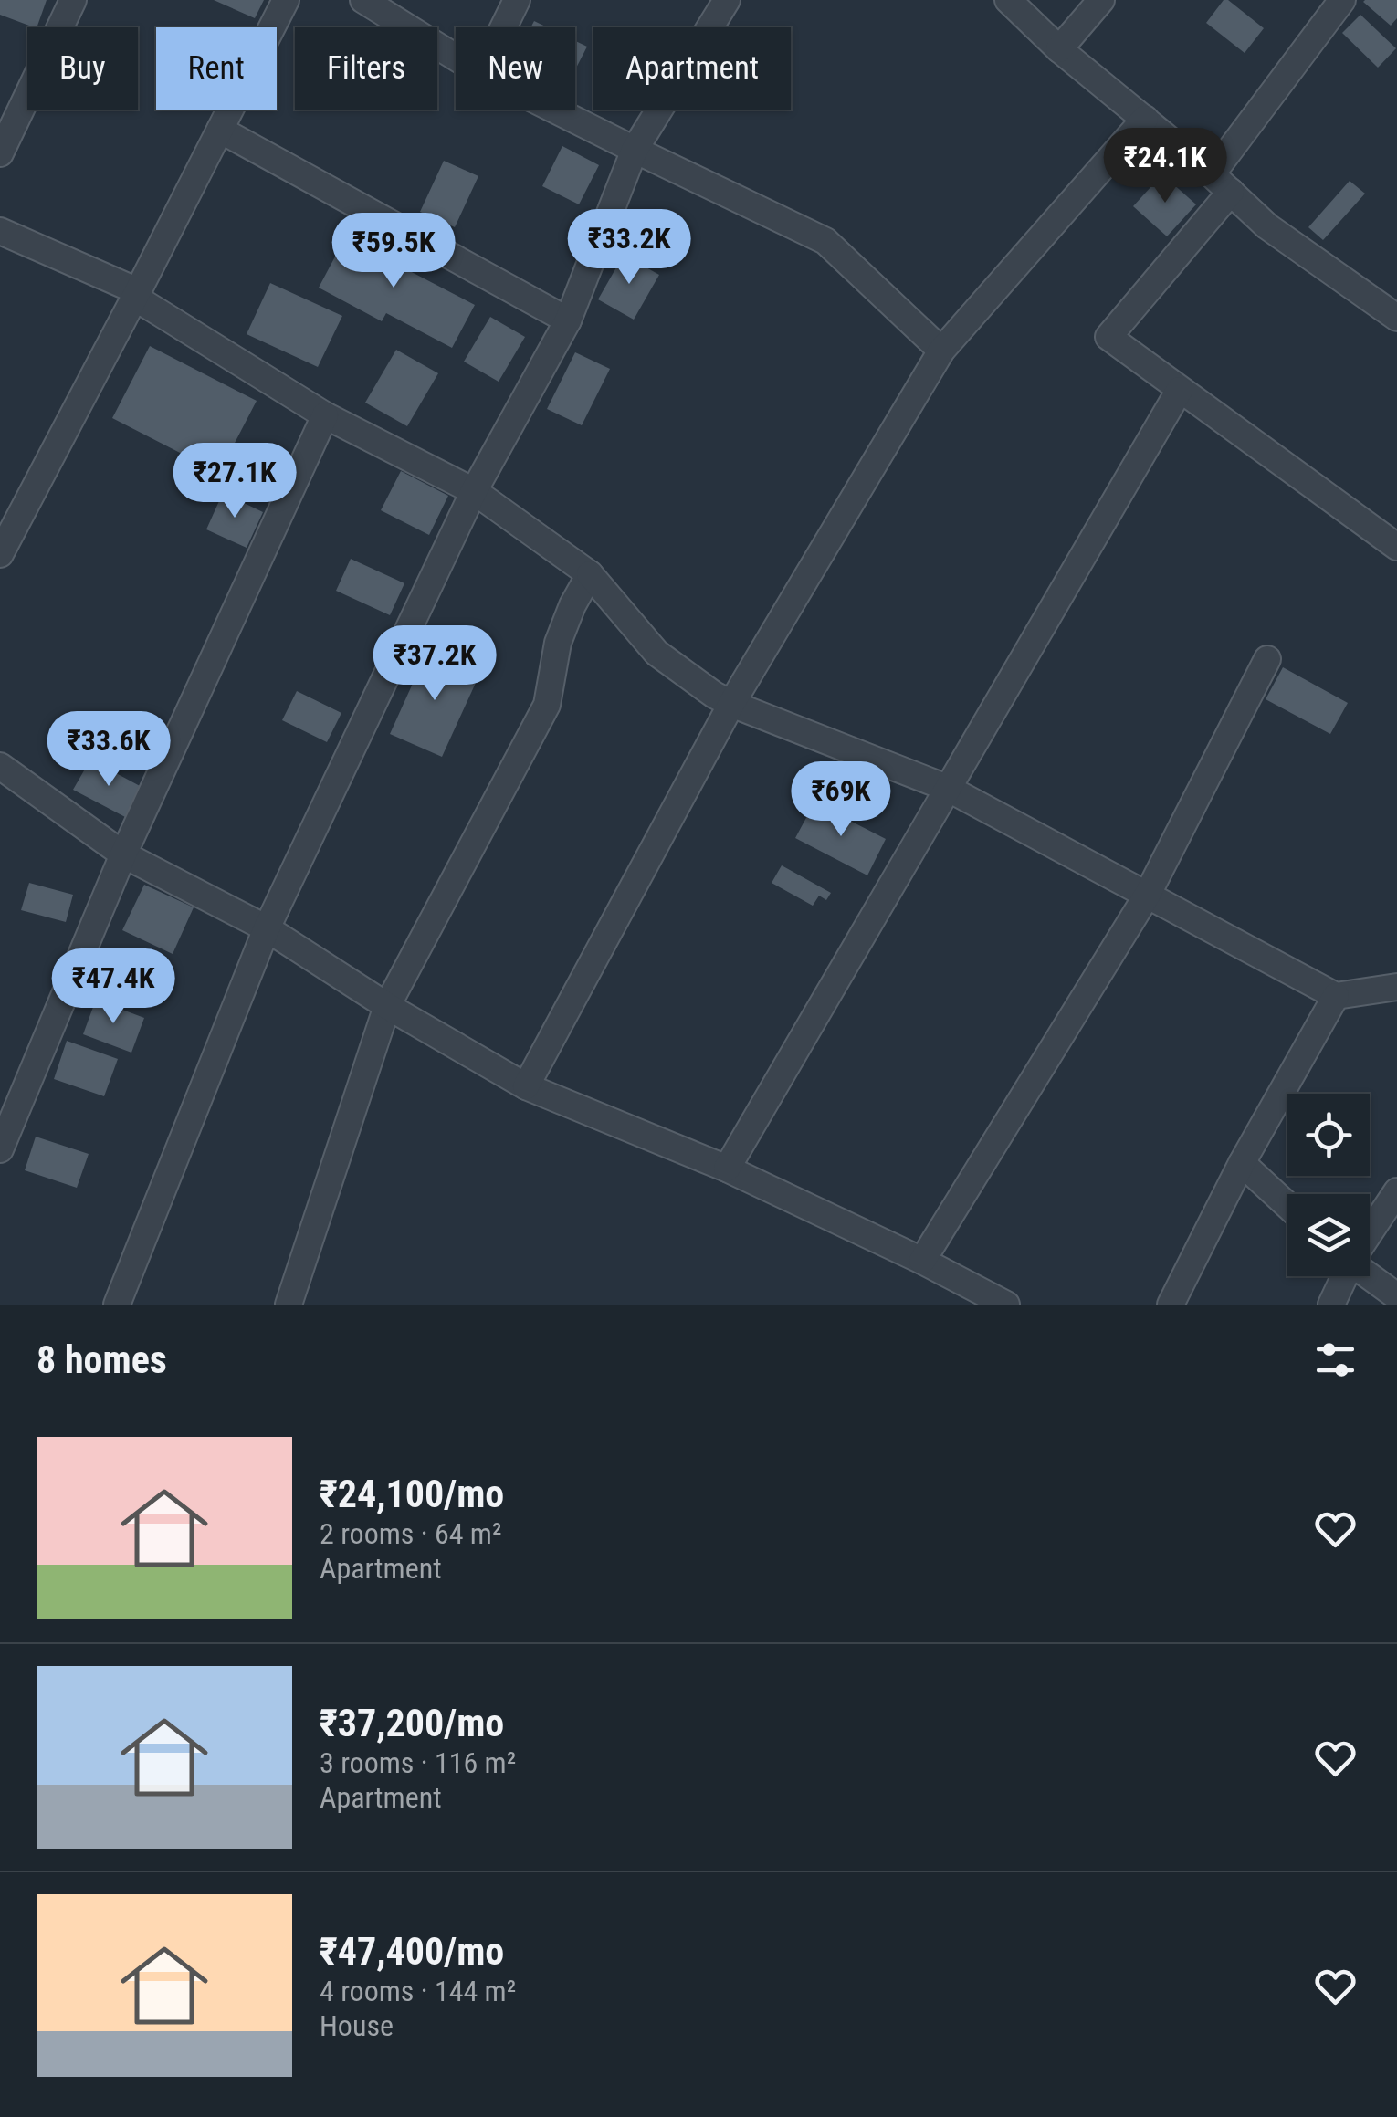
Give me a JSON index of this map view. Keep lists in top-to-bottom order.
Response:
{
  "page": {
    "chip": [
      "Buy",
      "Rent",
      "Filters",
      "New",
      "Apartment"
    ],
    "price": [
      "₹24.1K",
      "₹33.2K",
      "₹59.5K",
      "₹27.1K",
      "₹37.2K",
      "₹33.6K",
      "₹69K",
      "₹47.4K"
    ],
    "heading": "8 homes",
    "list": [
      {
        "name": "₹24,100/mo",
        "note": "2 rooms · 64 m² · Apartment"
      },
      {
        "name": "₹37,200/mo",
        "note": "3 rooms · 116 m² · Apartment"
      },
      {
        "name": "₹47,400/mo",
        "note": "4 rooms · 144 m² · House"
      }
    ]
  }
}
